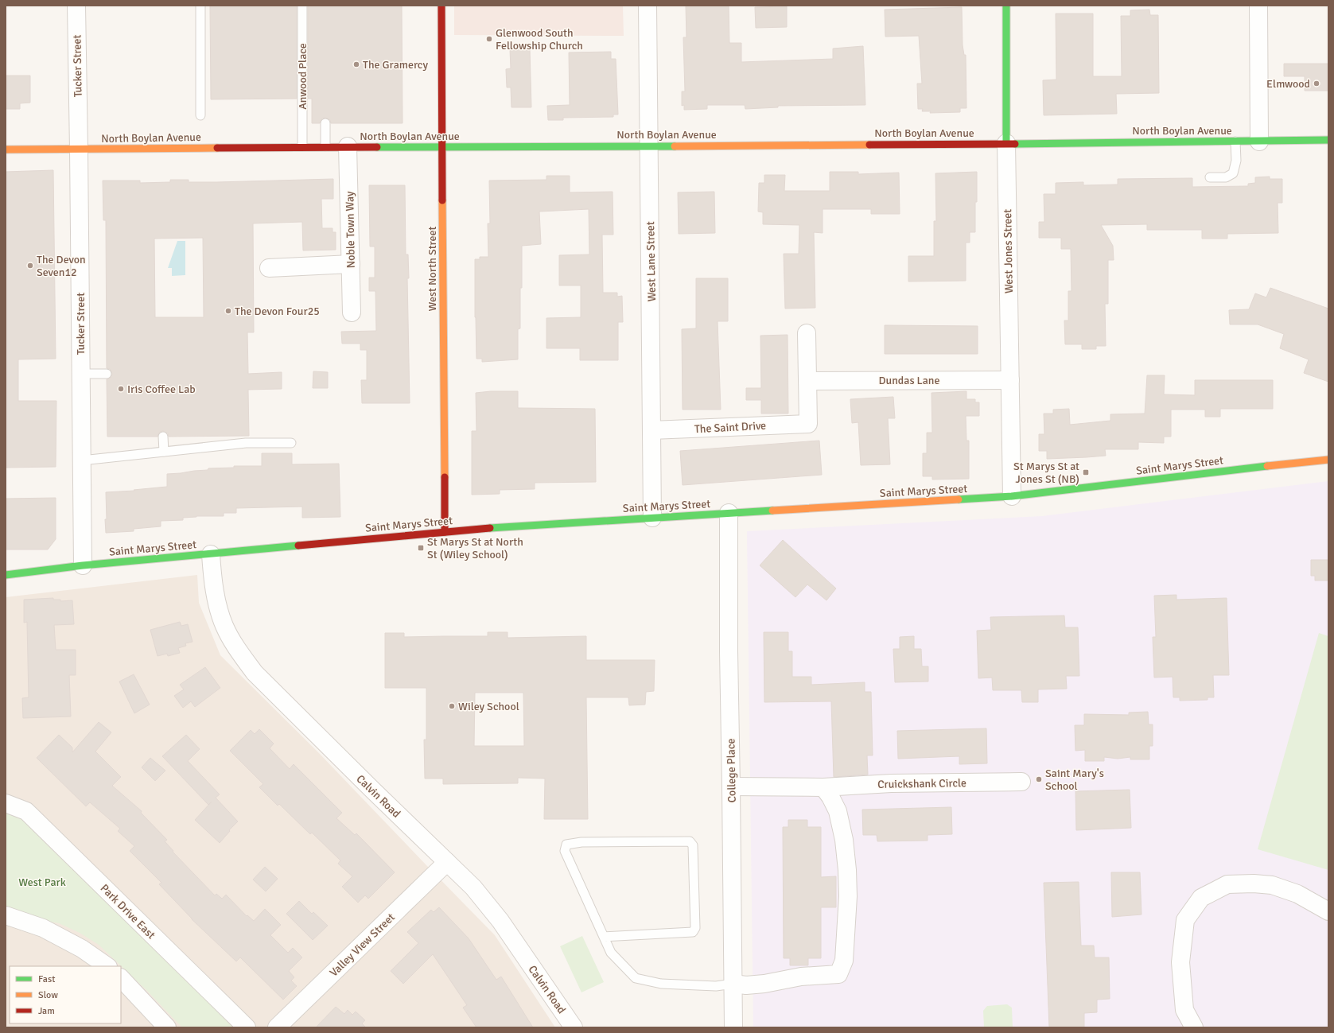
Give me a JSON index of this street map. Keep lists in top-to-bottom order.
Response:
{
  "streets": {
    "street": [
      "Tucker Street",
      "North Boylan Avenue",
      "Noble Town Way",
      "West Jones Street",
      "West Lane Street",
      "West North Street",
      "Dundas Lane",
      "The Saint Drive",
      "Saint Marys Street",
      "College Place",
      "Cruickshank Circle",
      "Calvin Road",
      "Park Drive East",
      "Valley View Street"
    ],
    "lane": ["Anwood Place"]
  },
  "crossings": [
    ["Tucker Street", "North Boylan Avenue"],
    ["Tucker Street", "Saint Marys Street"],
    ["Anwood Place", "North Boylan Avenue"],
    ["North Boylan Avenue", "Noble Town Way"],
    ["North Boylan Avenue", "West Jones Street"],
    ["North Boylan Avenue", "West Lane Street"],
    ["North Boylan Avenue", "West North Street"],
    ["West Jones Street", "Dundas Lane"],
    ["West Jones Street", "Saint Marys Street"],
    ["West Lane Street", "The Saint Drive"],
    ["West Lane Street", "Saint Marys Street"],
    ["West North Street", "Saint Marys Street"],
    ["Dundas Lane", "The Saint Drive"],
    ["Saint Marys Street", "College Place"],
    ["Saint Marys Street", "Calvin Road"],
    ["College Place", "Cruickshank Circle"],
    ["Calvin Road", "Valley View Street"]
  ],
  "parks": ["West Park"],
  "places": {
    "other": [
      "Glenwood South Fellowship Church",
      "The Gramercy",
      "Elmwood",
      "The Devon Seven12",
      "The Devon Four25",
      "Iris Coffee Lab",
      "Wiley School",
      "Saint Mary's School"
    ],
    "transit": ["St Marys St at Jones St (NB)", "St Marys St at North St (Wiley School)"]
  },
  "legend": ["Fast", "Slow", "Jam"]
}
